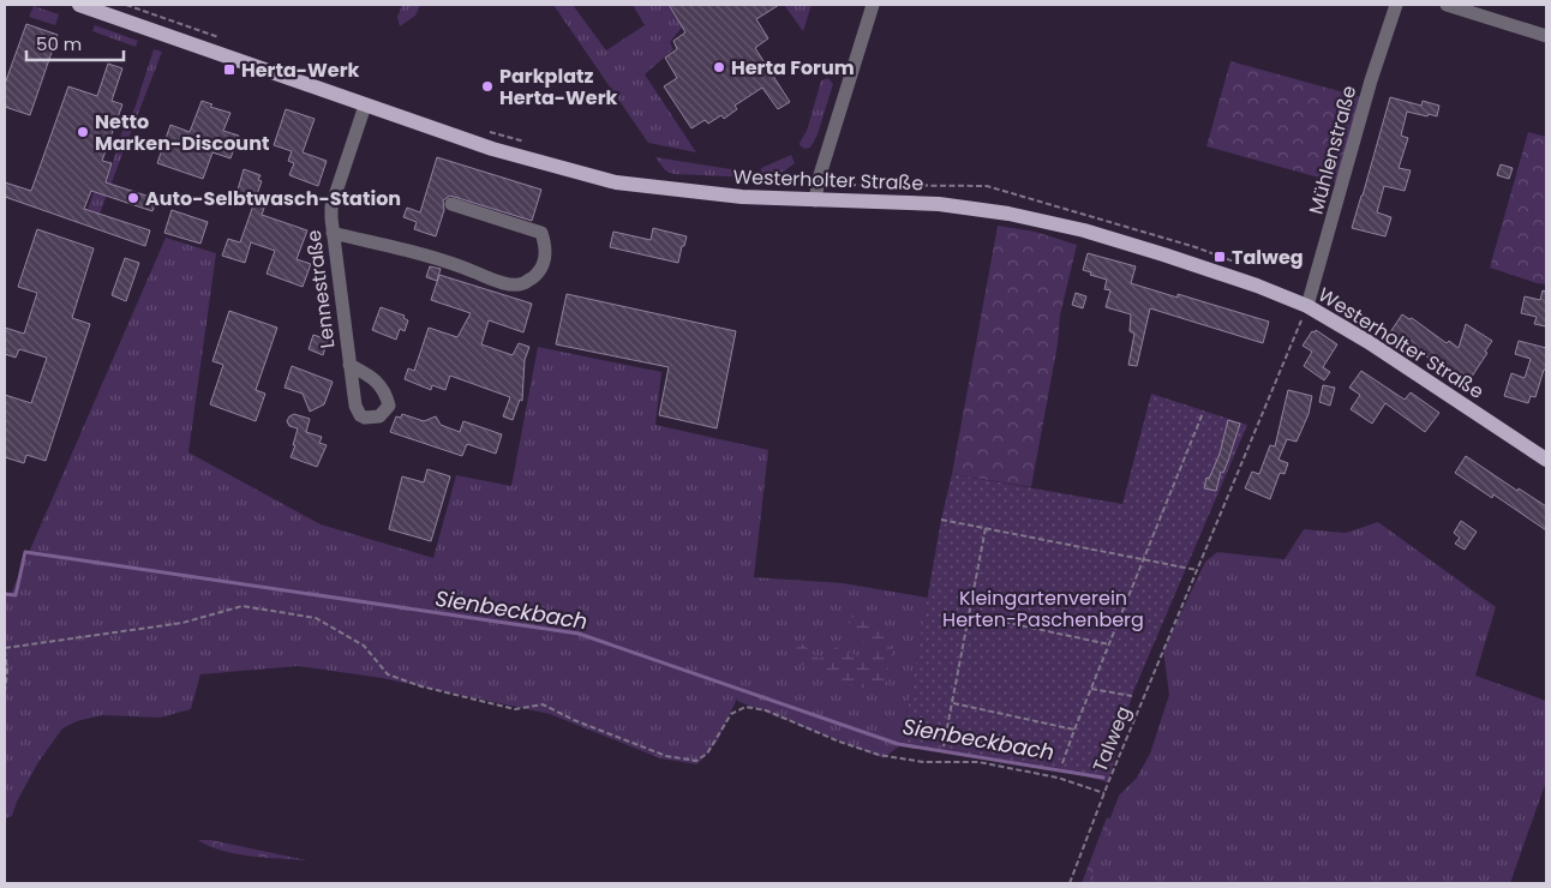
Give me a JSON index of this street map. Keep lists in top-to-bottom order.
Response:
{
  "streets": {
    "main road": ["Westerholter Straße"],
    "street": ["Mühlenstraße", "Lennestraße"],
    "path": ["Talweg"]
  },
  "crossings": [
    ["Mühlenstraße", "Westerholter Straße"],
    ["Mühlenstraße", "Talweg"],
    ["Westerholter Straße", "Lennestraße"],
    ["Westerholter Straße", "Talweg"]
  ],
  "water": ["Sienbeckbach"],
  "parks": ["Kleingartenverein Herten-Paschenberg"],
  "places": {
    "other": [
      "Herta Forum",
      "Parkplatz Herta-Werk",
      "Netto Marken-Discount",
      "Auto-Selbtwasch-Station"
    ],
    "transit": ["Herta-Werk", "Talweg"]
  },
  "scale_bar": "50 m"
}
